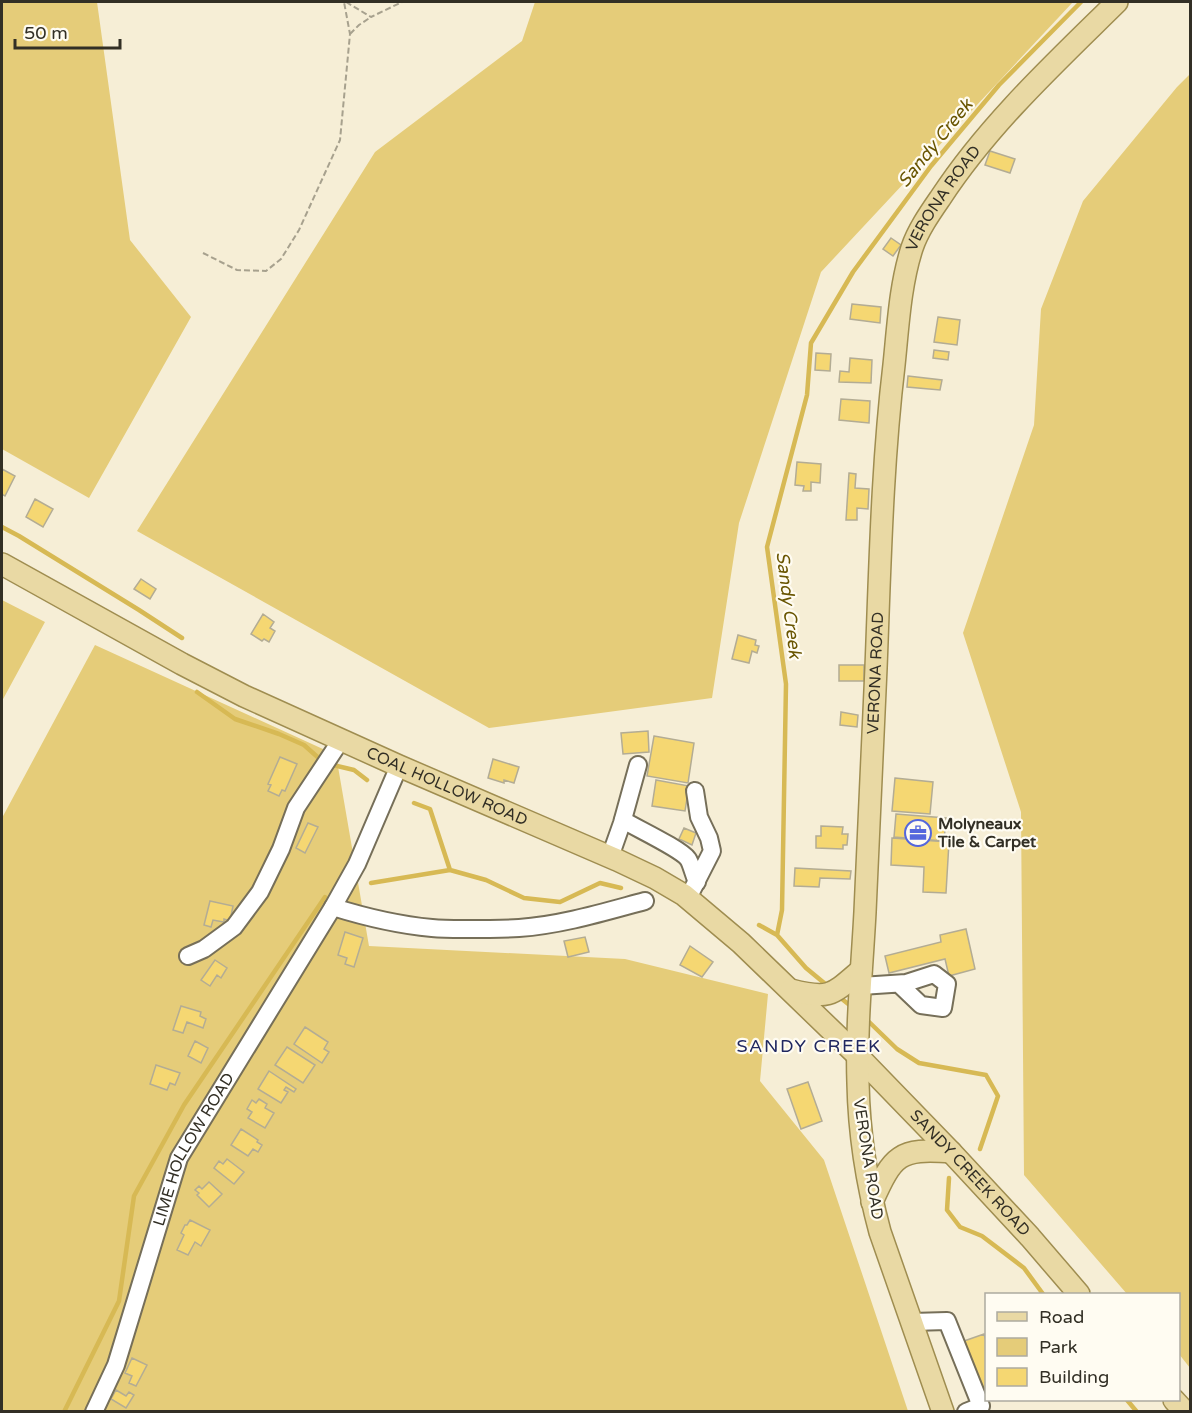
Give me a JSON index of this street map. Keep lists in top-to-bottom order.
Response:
{
  "streets": {
    "main road": ["VERONA ROAD", "COAL HOLLOW ROAD", "SANDY CREEK ROAD"],
    "street": ["LIME HOLLOW ROAD"]
  },
  "crossings": [
    ["VERONA ROAD", "COAL HOLLOW ROAD"],
    ["VERONA ROAD", "SANDY CREEK ROAD"],
    ["COAL HOLLOW ROAD", "LIME HOLLOW ROAD"],
    ["COAL HOLLOW ROAD", "SANDY CREEK ROAD"]
  ],
  "districts": ["SANDY CREEK"],
  "water": ["Sandy Creek"],
  "places": {
    "office": ["Molyneaux Tile & Carpet"]
  },
  "legend": ["Road", "Park", "Building"],
  "scale_bar": "50 m"
}
